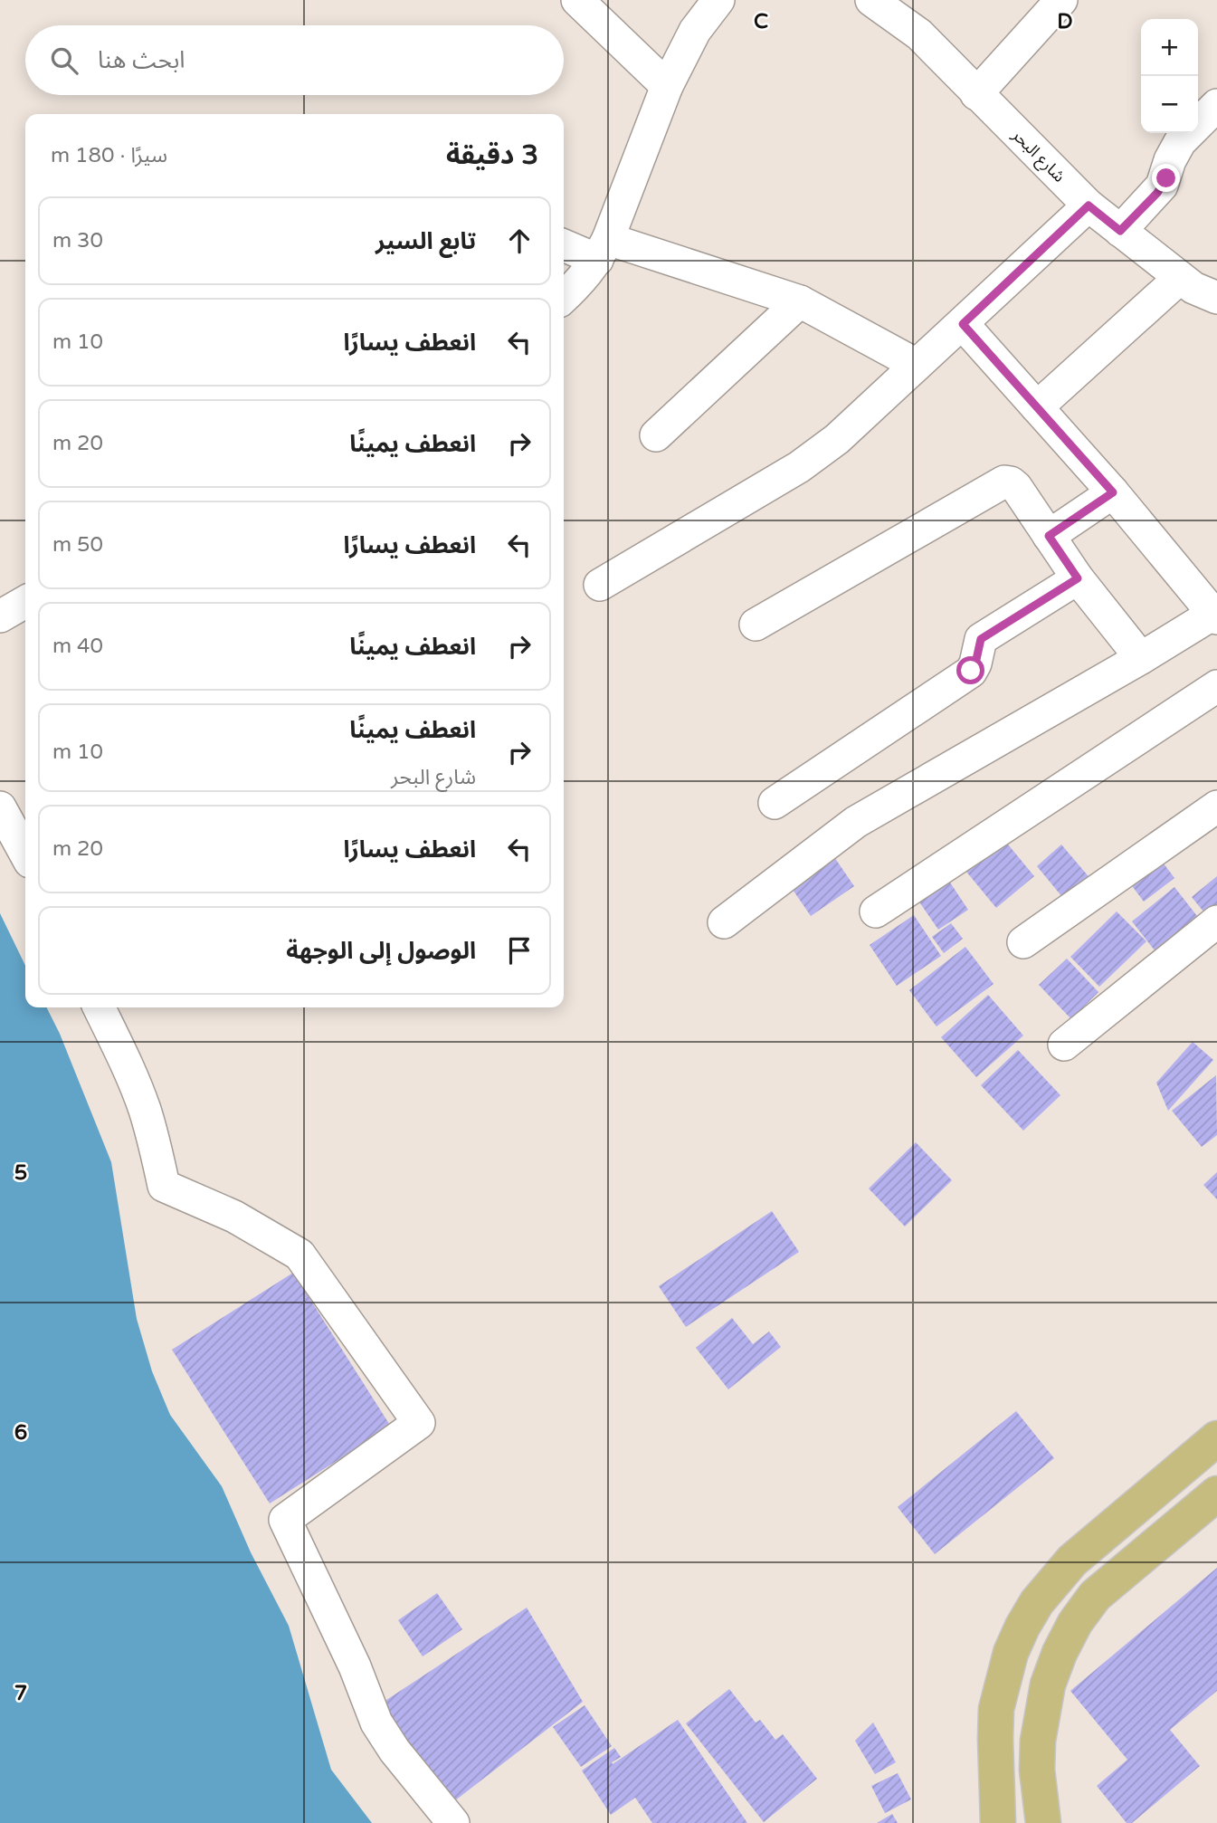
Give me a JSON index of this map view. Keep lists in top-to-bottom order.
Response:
{
  "streets": {
    "street": ["شارع البحر"]
  },
  "page": {
    "map_buttons": ["+", "−"],
    "search": "ابحث هنا",
    "heading": ["3 دقيقة", "سيرًا · 180 m"],
    "list": [
      ["تابع السير", "30 m"],
      ["انعطف يسارًا", "10 m"],
      ["انعطف يمينًا", "20 m"],
      ["انعطف يسارًا", "50 m"],
      ["انعطف يمينًا", "40 m"],
      ["انعطف يمينًا", "شارع البحر", "10 m"],
      ["انعطف يسارًا", "20 m"],
      "الوصول إلى الوجهة"
    ]
  },
  "grid": {
    "columns": ["C", "D"],
    "rows": ["5", "6", "7"]
  }
}
